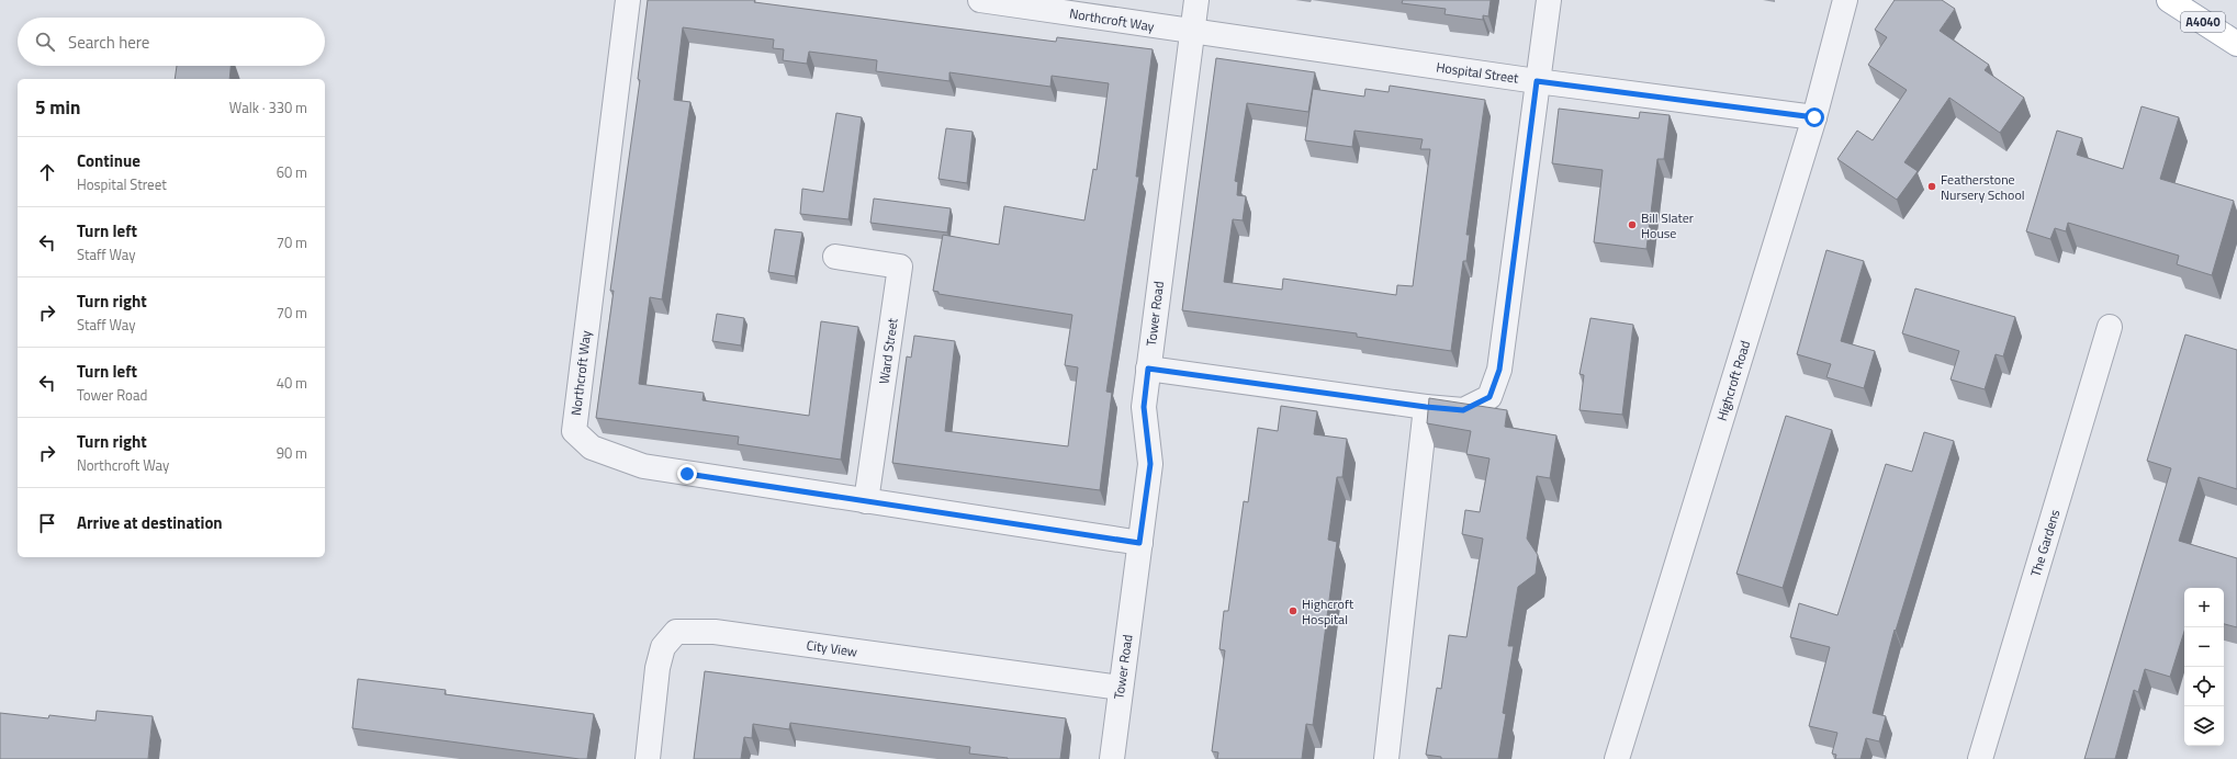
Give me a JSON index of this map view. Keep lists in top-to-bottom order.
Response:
{
  "streets": {
    "main road": ["A4040"],
    "street": [
      "Northcroft Way",
      "Hospital Street",
      "Tower Road",
      "Ward Street",
      "Highcroft Road",
      "The Gardens",
      "City View"
    ]
  },
  "crossings": [
    ["Northcroft Way", "Hospital Street"],
    ["Northcroft Way", "Tower Road"],
    ["Northcroft Way", "Ward Street"],
    ["Hospital Street", "Tower Road"],
    ["Hospital Street", "Highcroft Road"],
    ["Tower Road", "City View"]
  ],
  "places": ["Featherstone Nursery School", "Bill Slater House", "Highcroft Hospital"],
  "page": {
    "search": "Search here",
    "heading": ["5 min", "Walk · 330 m"],
    "list": [
      ["Continue", "Hospital Street", "60 m"],
      ["Turn left", "Staff Way", "70 m"],
      ["Turn right", "Staff Way", "70 m"],
      ["Turn left", "Tower Road", "40 m"],
      ["Turn right", "Northcroft Way", "90 m"],
      "Arrive at destination"
    ],
    "map_buttons": ["+", "−"]
  }
}
